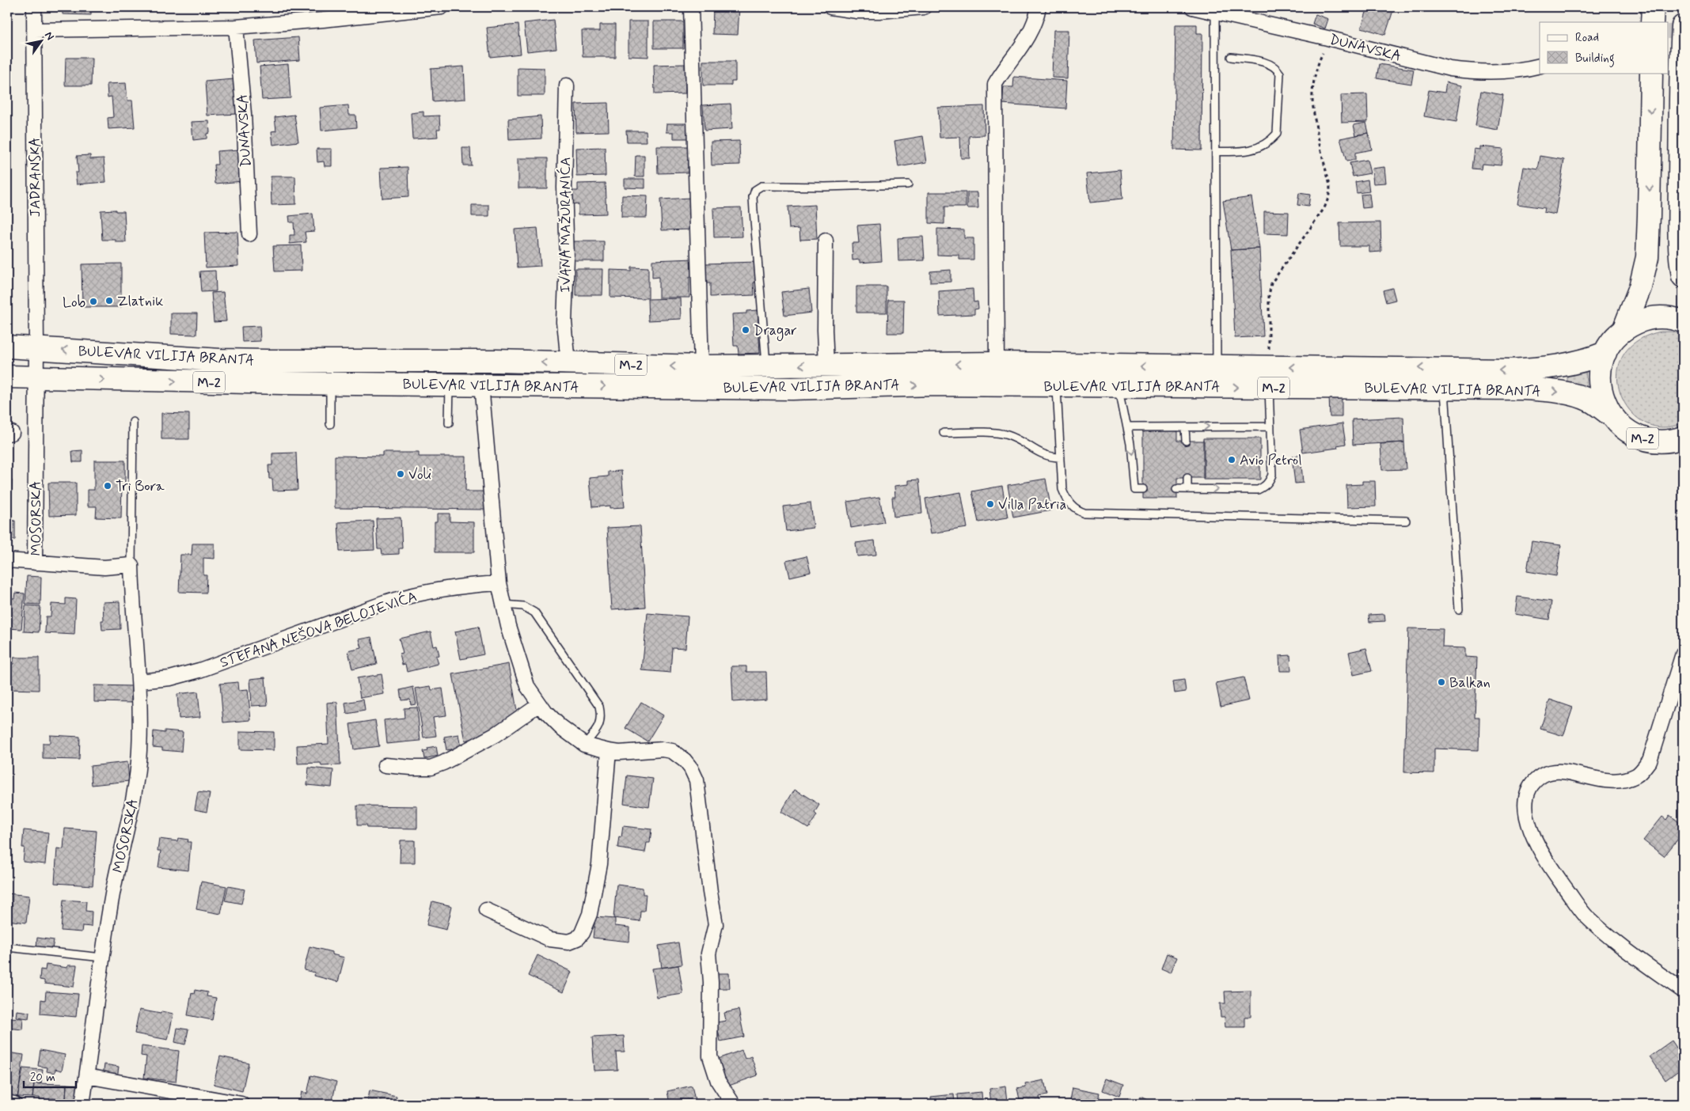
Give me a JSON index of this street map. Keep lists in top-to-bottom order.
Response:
{
  "streets": {
    "main road": ["BULEVAR VILIJA BRANTA", "M-2"],
    "street": [
      "DUNAVSKA",
      "JADRANSKA",
      "IVANA MAŽURANIĆA",
      "MOSORSKA",
      "STEFANA NEŠOVA BELOJEVIĆA"
    ]
  },
  "crossings": [
    ["JADRANSKA", "BULEVAR VILIJA BRANTA"],
    ["JADRANSKA", "MOSORSKA"],
    ["IVANA MAŽURANIĆA", "BULEVAR VILIJA BRANTA"],
    ["BULEVAR VILIJA BRANTA", "M-2"],
    ["BULEVAR VILIJA BRANTA", "MOSORSKA"],
    ["MOSORSKA", "STEFANA NEŠOVA BELOJEVIĆA"]
  ],
  "places": [
    "Zlatnik",
    "Lob",
    "Dragar",
    "Avio Petrol",
    "Voli",
    "Tri Bora",
    "Villa Patria",
    "Balkan"
  ],
  "legend": ["Road", "Building"],
  "scale_bar": "20 m",
  "north": "top right"
}
